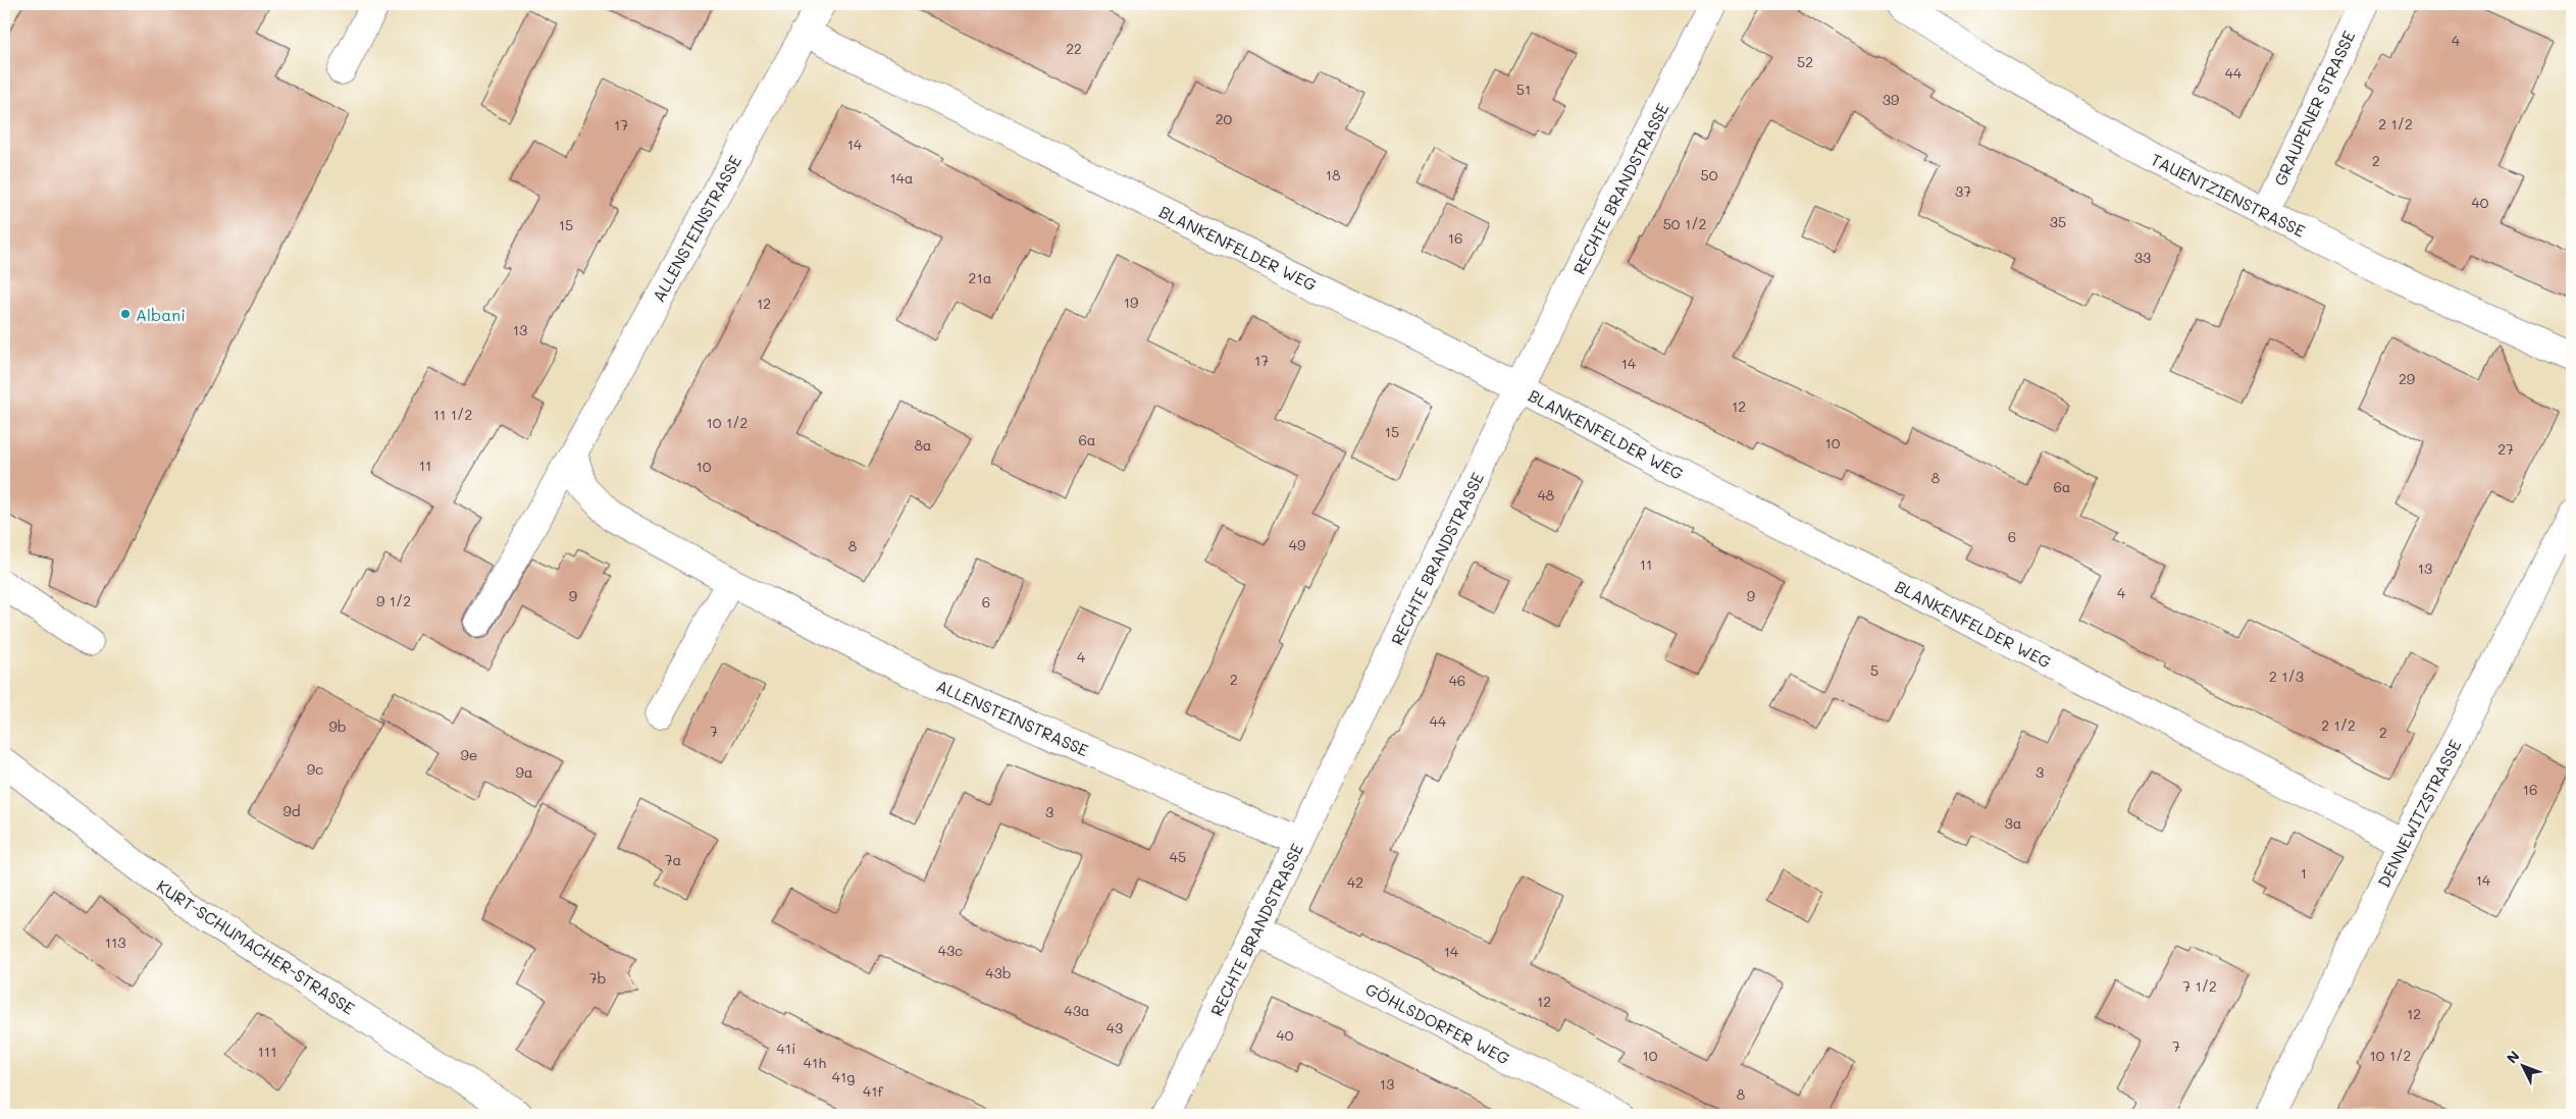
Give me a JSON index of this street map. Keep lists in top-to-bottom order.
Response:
{
  "streets": {
    "street": [
      "GRAUPENER STRASSE",
      "RECHTE BRANDSTRASSE",
      "TAUENTZIENSTRASSE",
      "ALLENSTEINSTRASSE",
      "BLANKENFELDER WEG",
      "DENNEWITZSTRASSE",
      "KURT-SCHUMACHER-STRASSE",
      "GÖHLSDORFER WEG"
    ]
  },
  "crossings": [
    ["GRAUPENER STRASSE", "TAUENTZIENSTRASSE"],
    ["RECHTE BRANDSTRASSE", "ALLENSTEINSTRASSE"],
    ["RECHTE BRANDSTRASSE", "BLANKENFELDER WEG"],
    ["RECHTE BRANDSTRASSE", "GÖHLSDORFER WEG"],
    ["ALLENSTEINSTRASSE", "BLANKENFELDER WEG"],
    ["BLANKENFELDER WEG", "DENNEWITZSTRASSE"]
  ],
  "places": ["Albani"],
  "house_numbers": [
    "4",
    "22",
    "52",
    "44",
    "51",
    "39",
    "20",
    "2 1/2",
    "17",
    "14",
    "2",
    "18",
    "50",
    "14a",
    "37",
    "40",
    "35",
    "50 1/2",
    "15",
    "16",
    "33",
    "21a",
    "19",
    "12",
    "13",
    "17",
    "14",
    "29",
    "12",
    "11 1/2",
    "10 1/2",
    "15",
    "6a",
    "10",
    "8a",
    "27",
    "11",
    "10",
    "8",
    "6a",
    "48",
    "6",
    "49",
    "8",
    "11",
    "13",
    "4",
    "9",
    "9",
    "9 1/2",
    "6",
    "4",
    "5",
    "2 1/3",
    "2",
    "46",
    "44",
    "2 1/2",
    "9b",
    "7",
    "2",
    "9e",
    "9c",
    "9a",
    "3",
    "16",
    "9d",
    "3",
    "3a",
    "45",
    "7a",
    "1",
    "14",
    "42",
    "113",
    "43c",
    "14",
    "43b",
    "7b",
    "7 1/2",
    "12",
    "43a",
    "12",
    "43",
    "40",
    "7",
    "41i",
    "111",
    "10",
    "10 1/2",
    "41h",
    "41g",
    "13",
    "41f",
    "8"
  ],
  "north": "top left"
}
